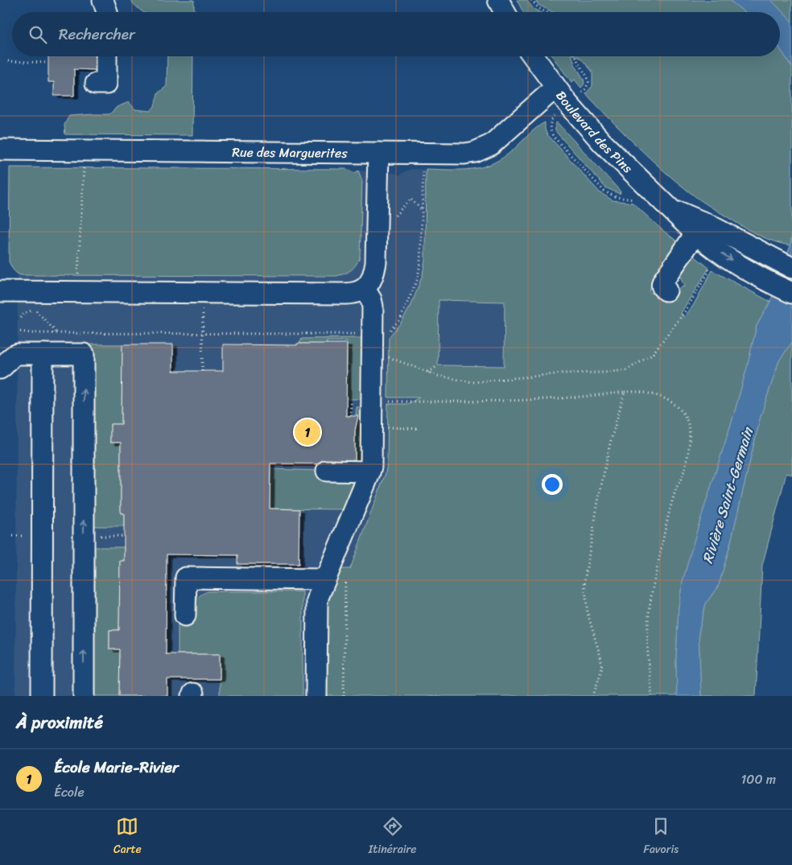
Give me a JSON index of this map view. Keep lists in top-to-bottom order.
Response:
{
  "streets": {
    "street": ["Boulevard des Pins", "Rue des Marguerites"]
  },
  "crossings": [
    ["Boulevard des Pins", "Rue des Marguerites"]
  ],
  "water": ["Rivière Saint-Germain"],
  "page": {
    "search": "Rechercher",
    "pins": "1",
    "heading": "À proximité",
    "list": [
      {
        "mark": "1",
        "name": "École Marie-Rivier",
        "note": "École",
        "value": "100 m"
      }
    ],
    "nav": ["Carte", "Itinéraire", "Favoris"]
  }
}
